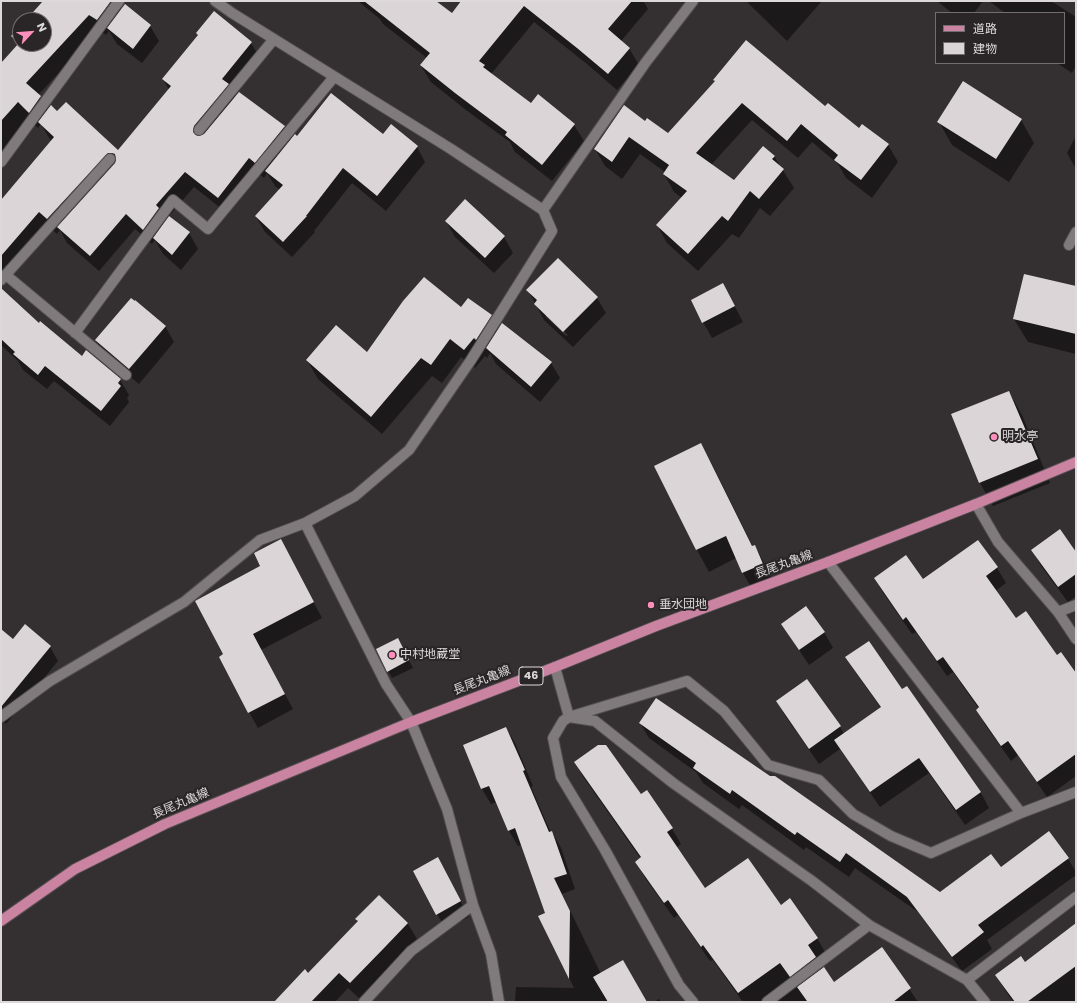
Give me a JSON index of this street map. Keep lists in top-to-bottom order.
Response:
{
  "streets": {
    "main road": ["長尾丸亀線", "46"]
  },
  "places": ["明水亭", "垂水団地", "中村地蔵堂"],
  "legend": ["道路", "建物"],
  "north": "top right"
}
